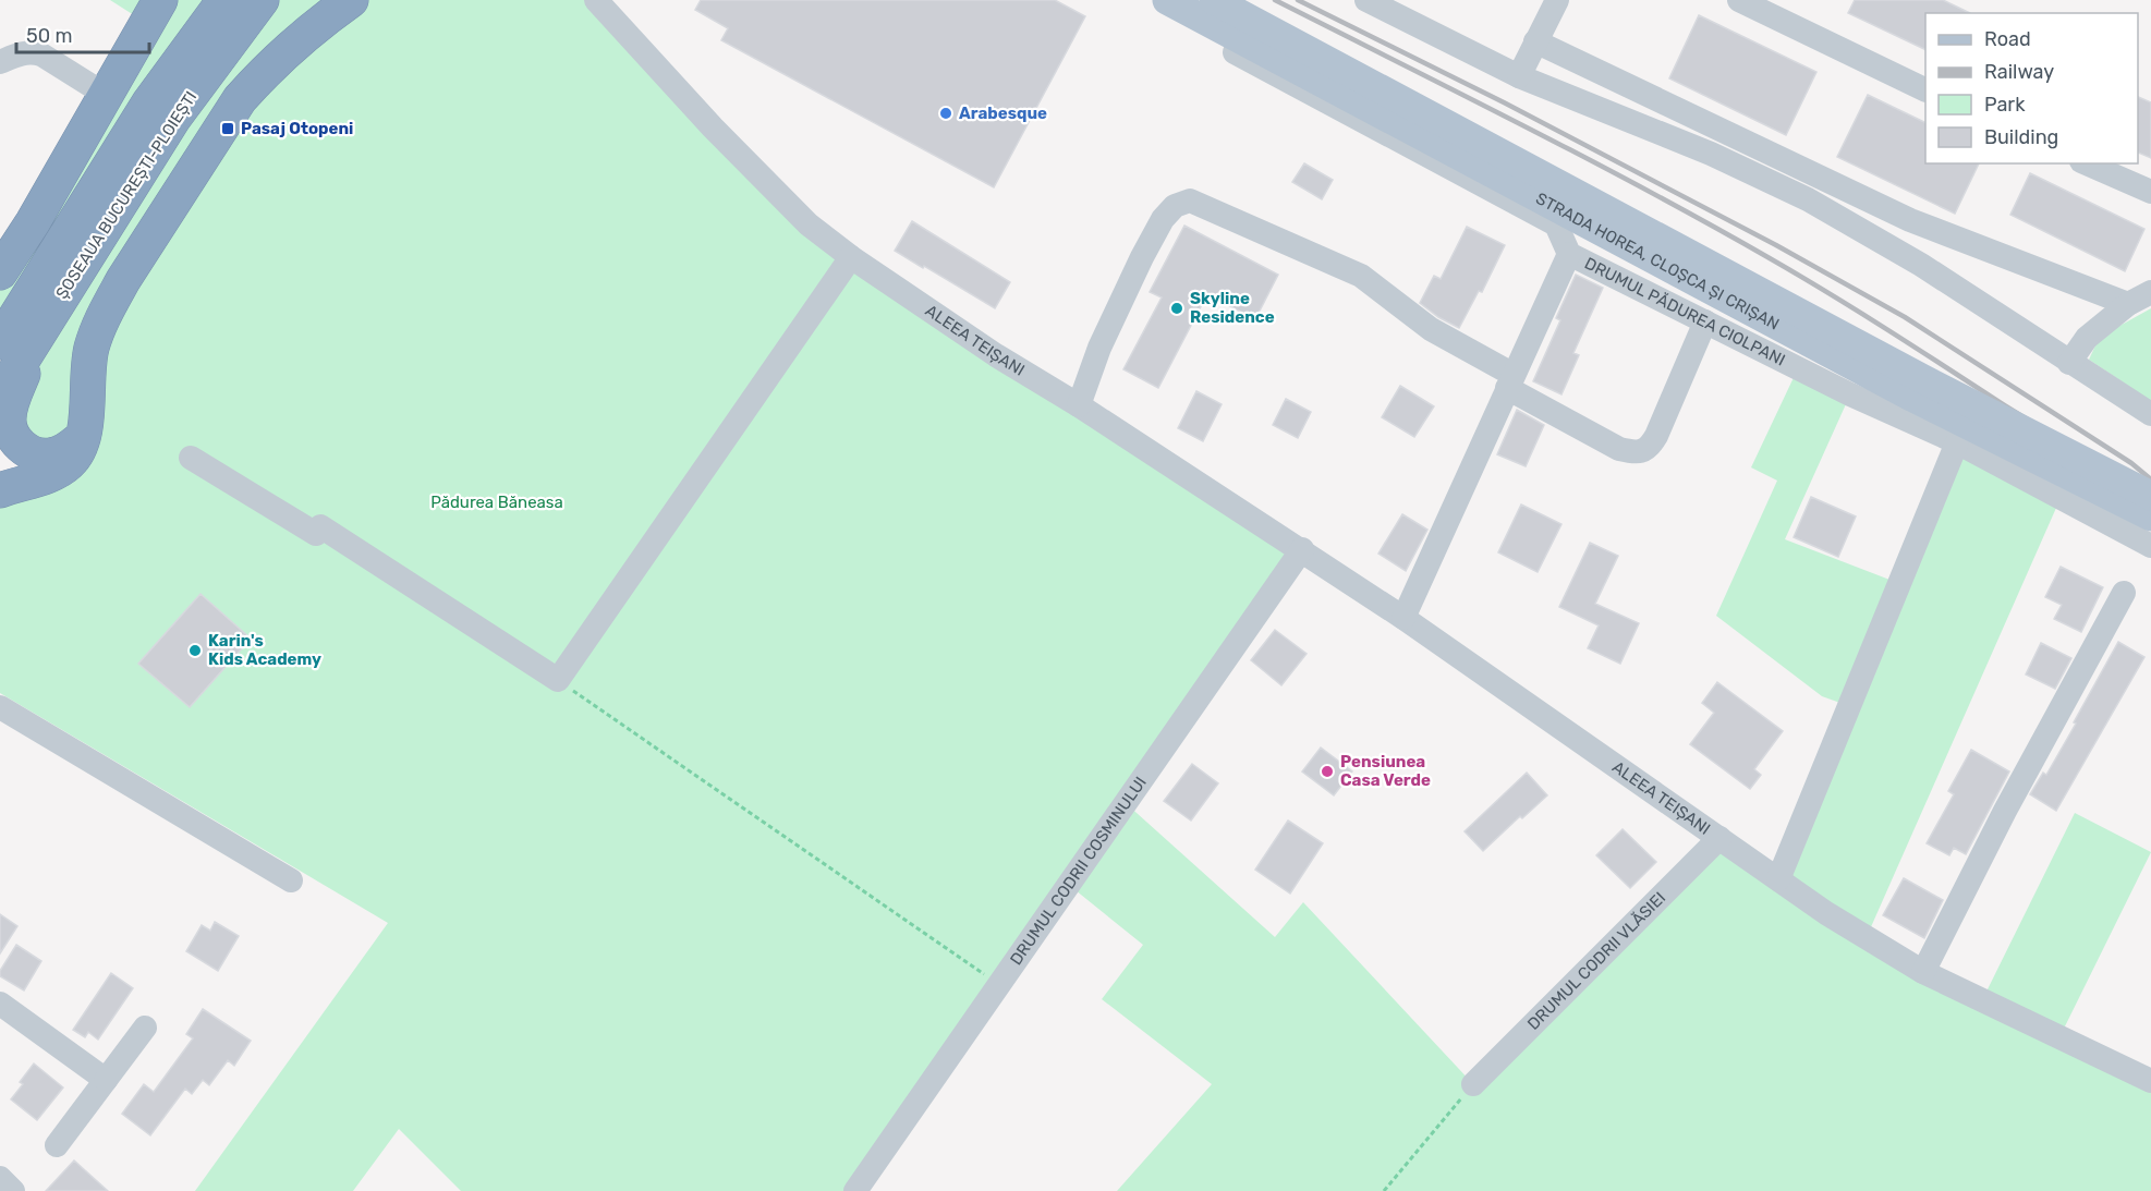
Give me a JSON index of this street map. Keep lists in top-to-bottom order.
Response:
{
  "streets": {
    "highway": ["ȘOSEAUA BUCUREȘTI-PLOIEȘTI"],
    "main road": ["STRADA HOREA, CLOȘCA ȘI CRIȘAN"],
    "street": [
      "DRUMUL PĂDUREA CIOLPANI",
      "ALEEA TEIȘANI",
      "DRUMUL CODRII COSMINULUI",
      "DRUMUL CODRII VLĂSIEI"
    ]
  },
  "crossings": [
    ["STRADA HOREA, CLOȘCA ȘI CRIȘAN", "DRUMUL PĂDUREA CIOLPANI"],
    ["ALEEA TEIȘANI", "DRUMUL CODRII COSMINULUI"],
    ["ALEEA TEIȘANI", "DRUMUL CODRII VLĂSIEI"]
  ],
  "parks": ["Pădurea Băneasa"],
  "places": {
    "other": [
      "Arabesque",
      "Skyline Residence",
      "Karin's Kids Academy",
      "Pensiunea Casa Verde"
    ],
    "transit": ["Pasaj Otopeni"]
  },
  "legend": [
    "Road",
    "Railway",
    "Park",
    "Building"
  ],
  "scale_bar": "50 m"
}
